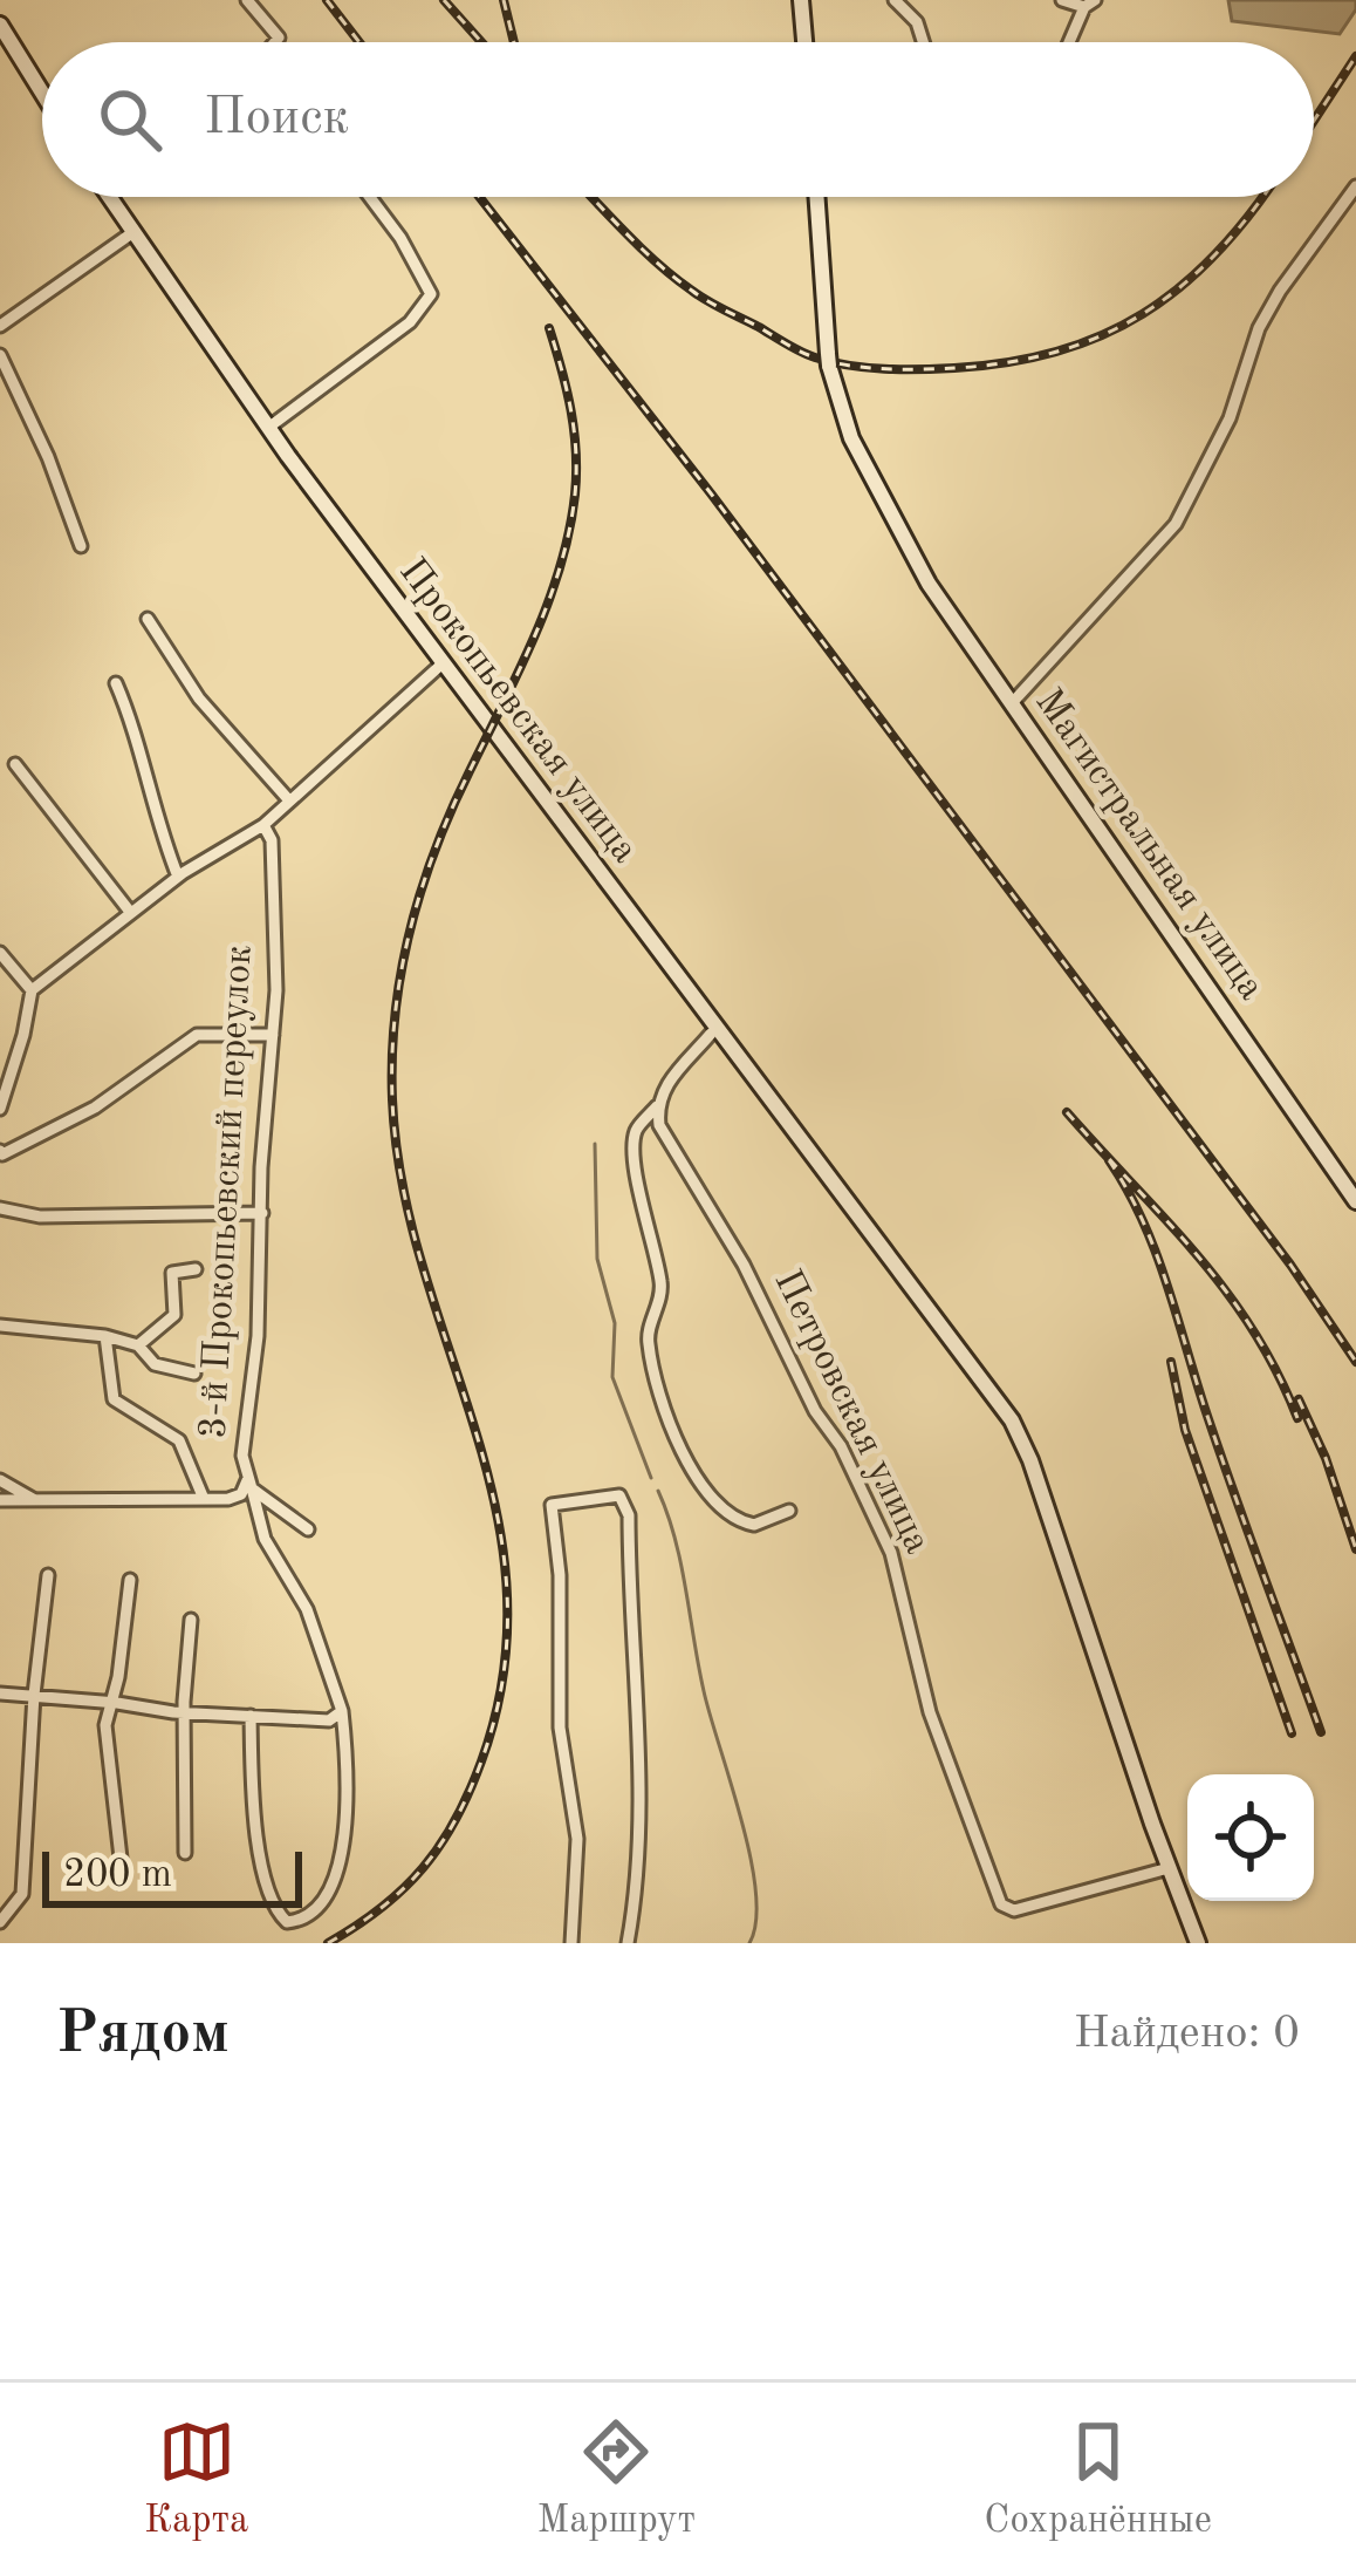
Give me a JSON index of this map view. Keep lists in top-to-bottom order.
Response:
{
  "streets": {
    "main road": ["Прокопьевская улица", "Магистральная улица"],
    "street": ["3-й Прокопьевский переулок", "Петровская улица"]
  },
  "crossings": [
    ["Прокопьевская улица", "Петровская улица"]
  ],
  "scale_bar": "200 m",
  "page": {
    "search": "Поиск",
    "scale": "200 m",
    "heading": ["Рядом", "Найдено: 0"],
    "nav": ["Карта", "Маршрут", "Сохранённые"]
  }
}
